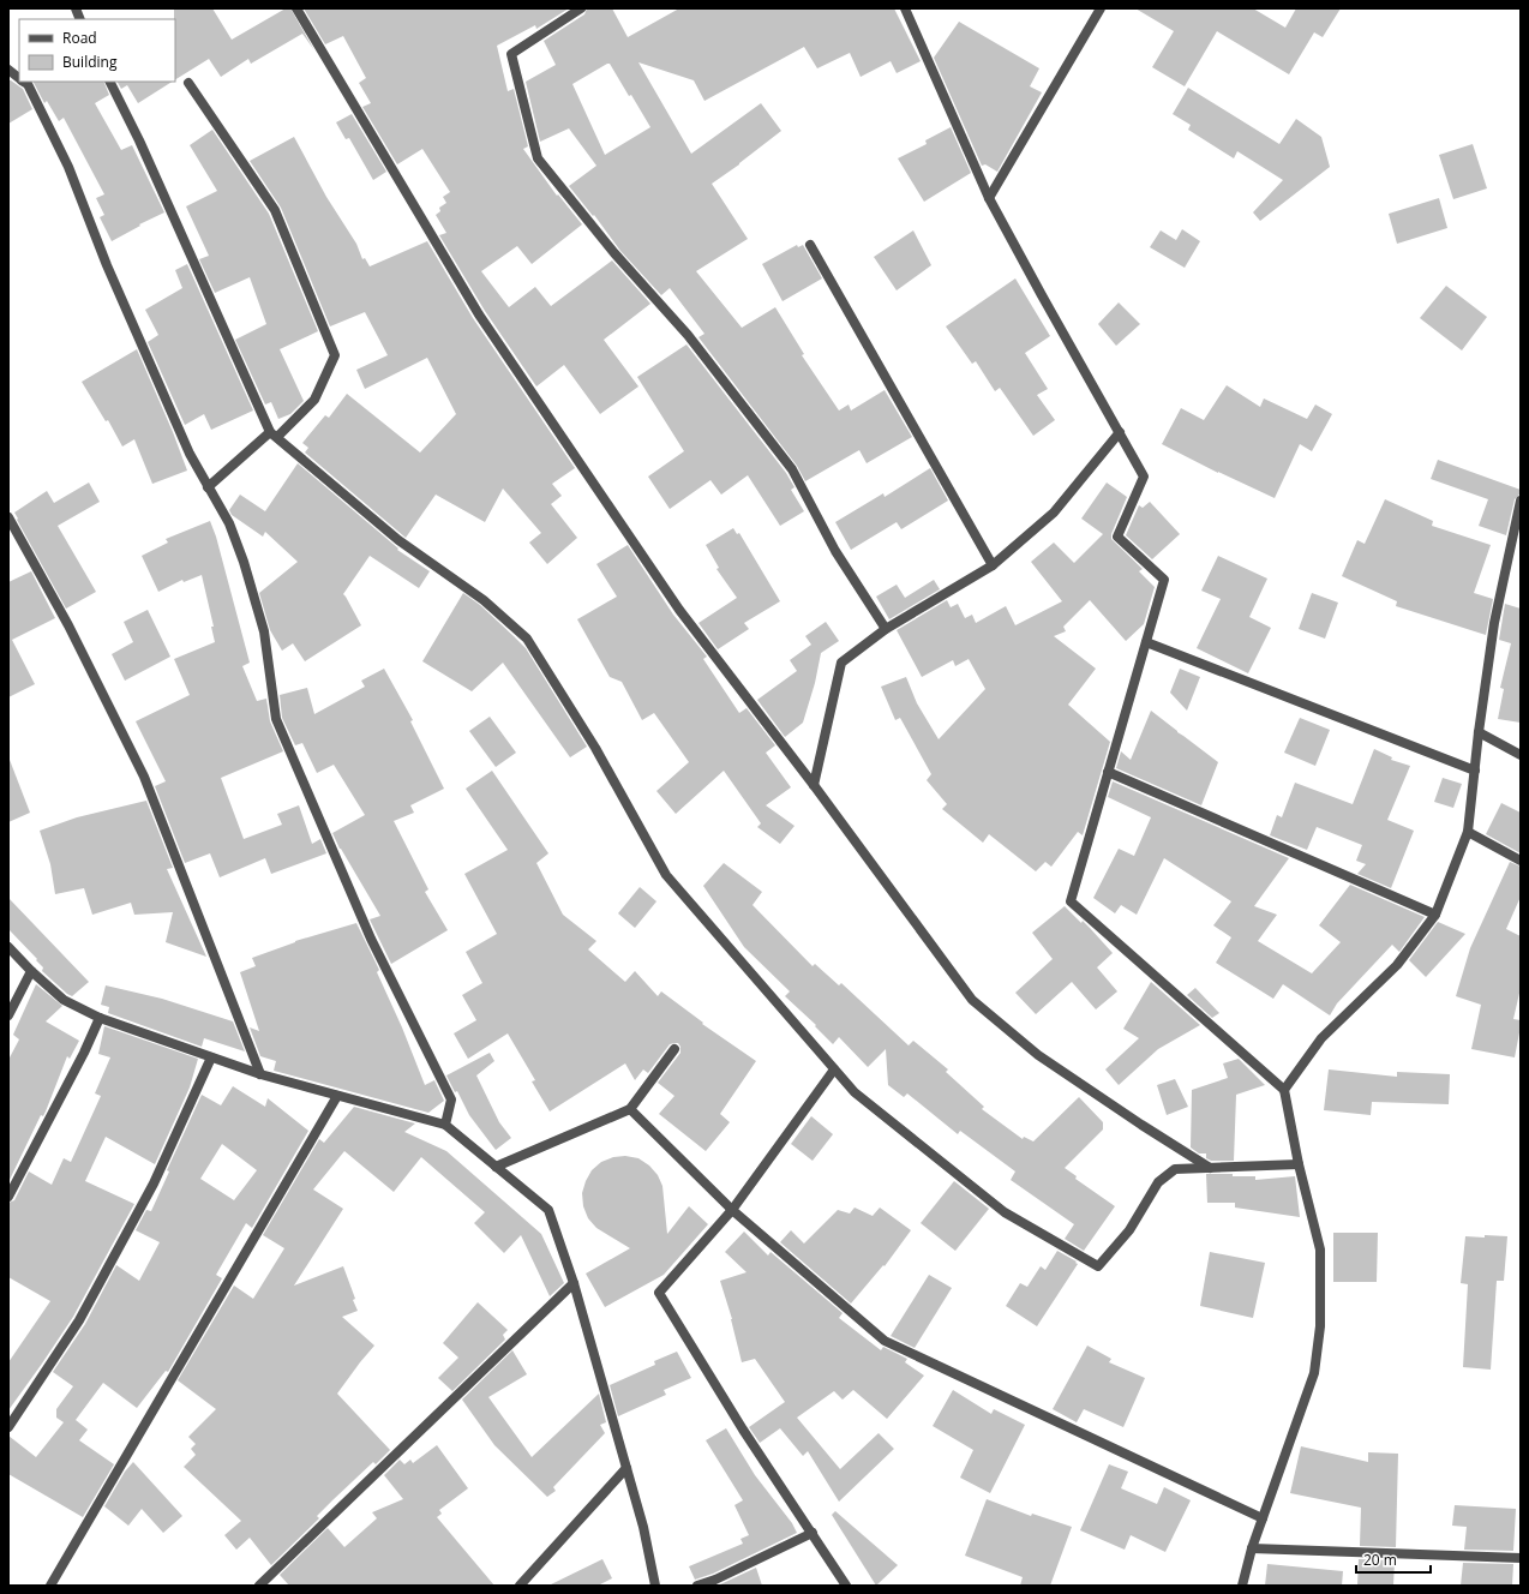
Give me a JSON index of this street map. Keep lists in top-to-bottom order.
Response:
{
  "legend": ["Road", "Building"],
  "scale_bar": "20 m"
}
